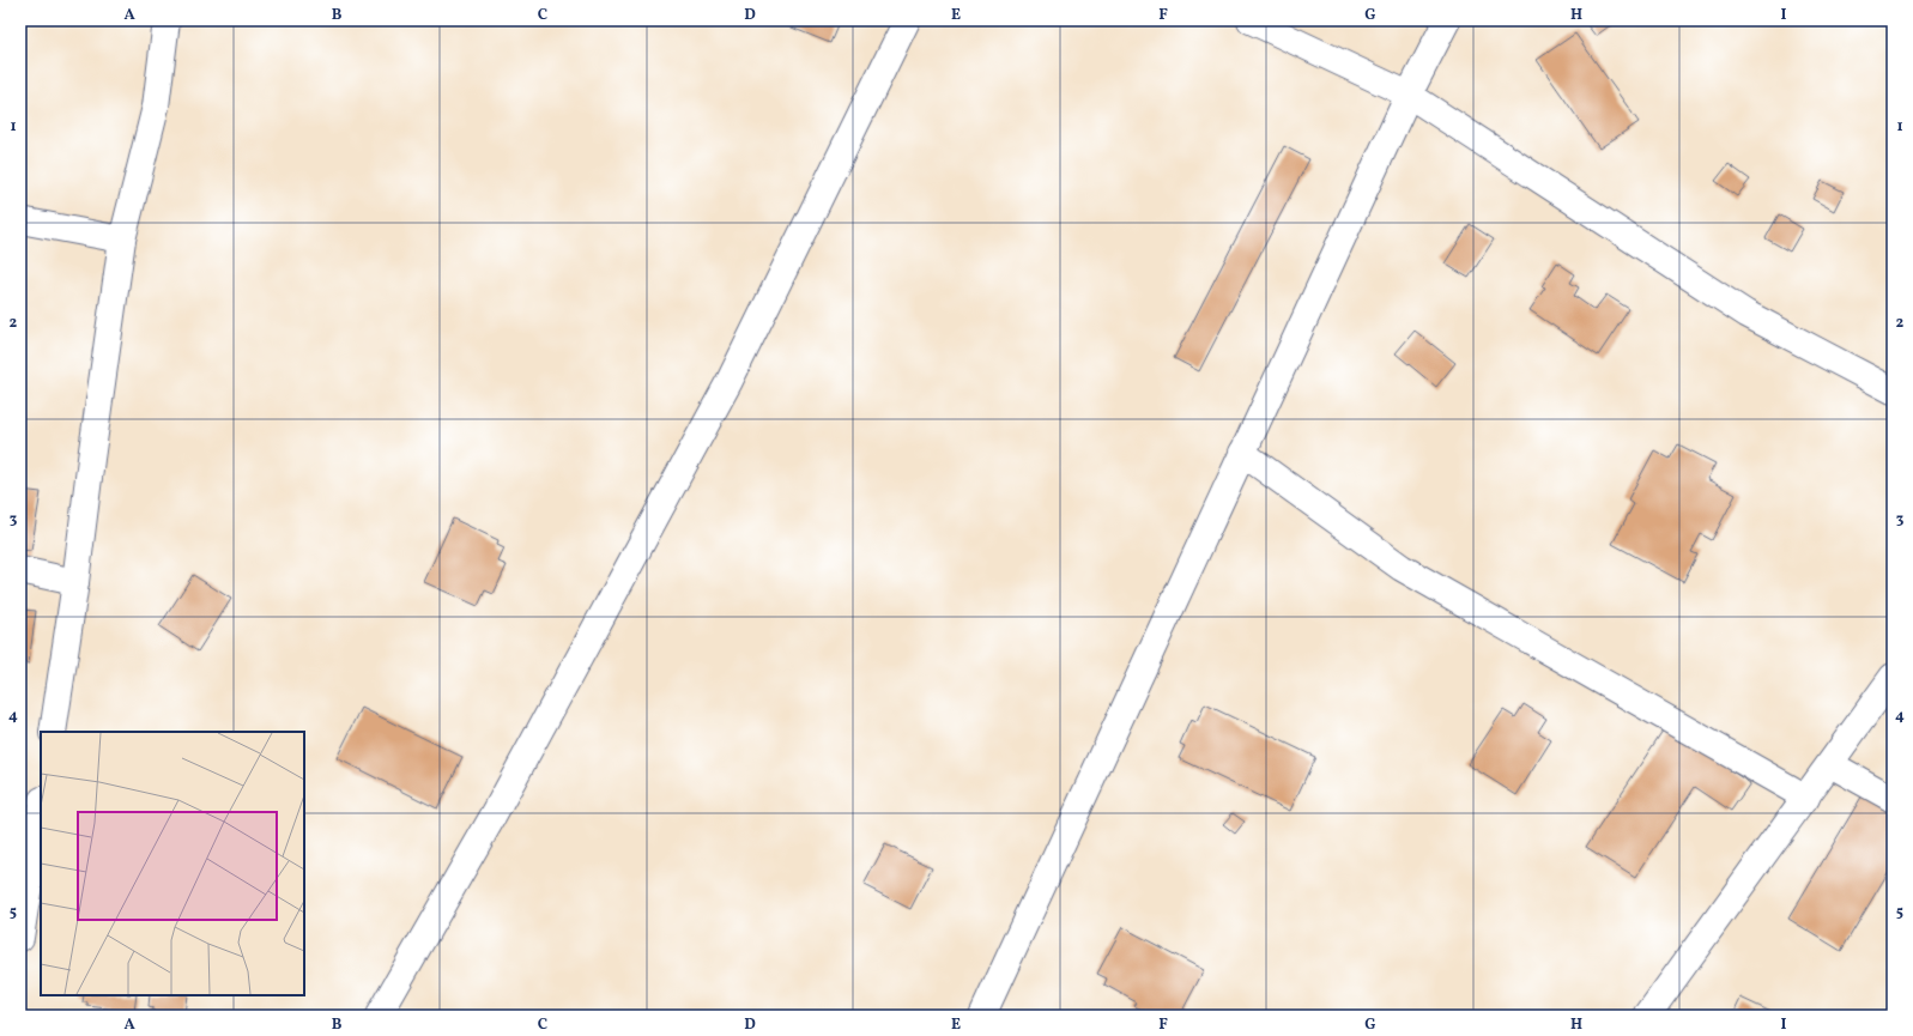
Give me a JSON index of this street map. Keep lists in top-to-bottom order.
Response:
{
  "grid": {
    "columns": [
      "A",
      "B",
      "C",
      "D",
      "E",
      "F",
      "G",
      "H",
      "I"
    ],
    "rows": [
      "1",
      "2",
      "3",
      "4",
      "5"
    ]
  }
}
